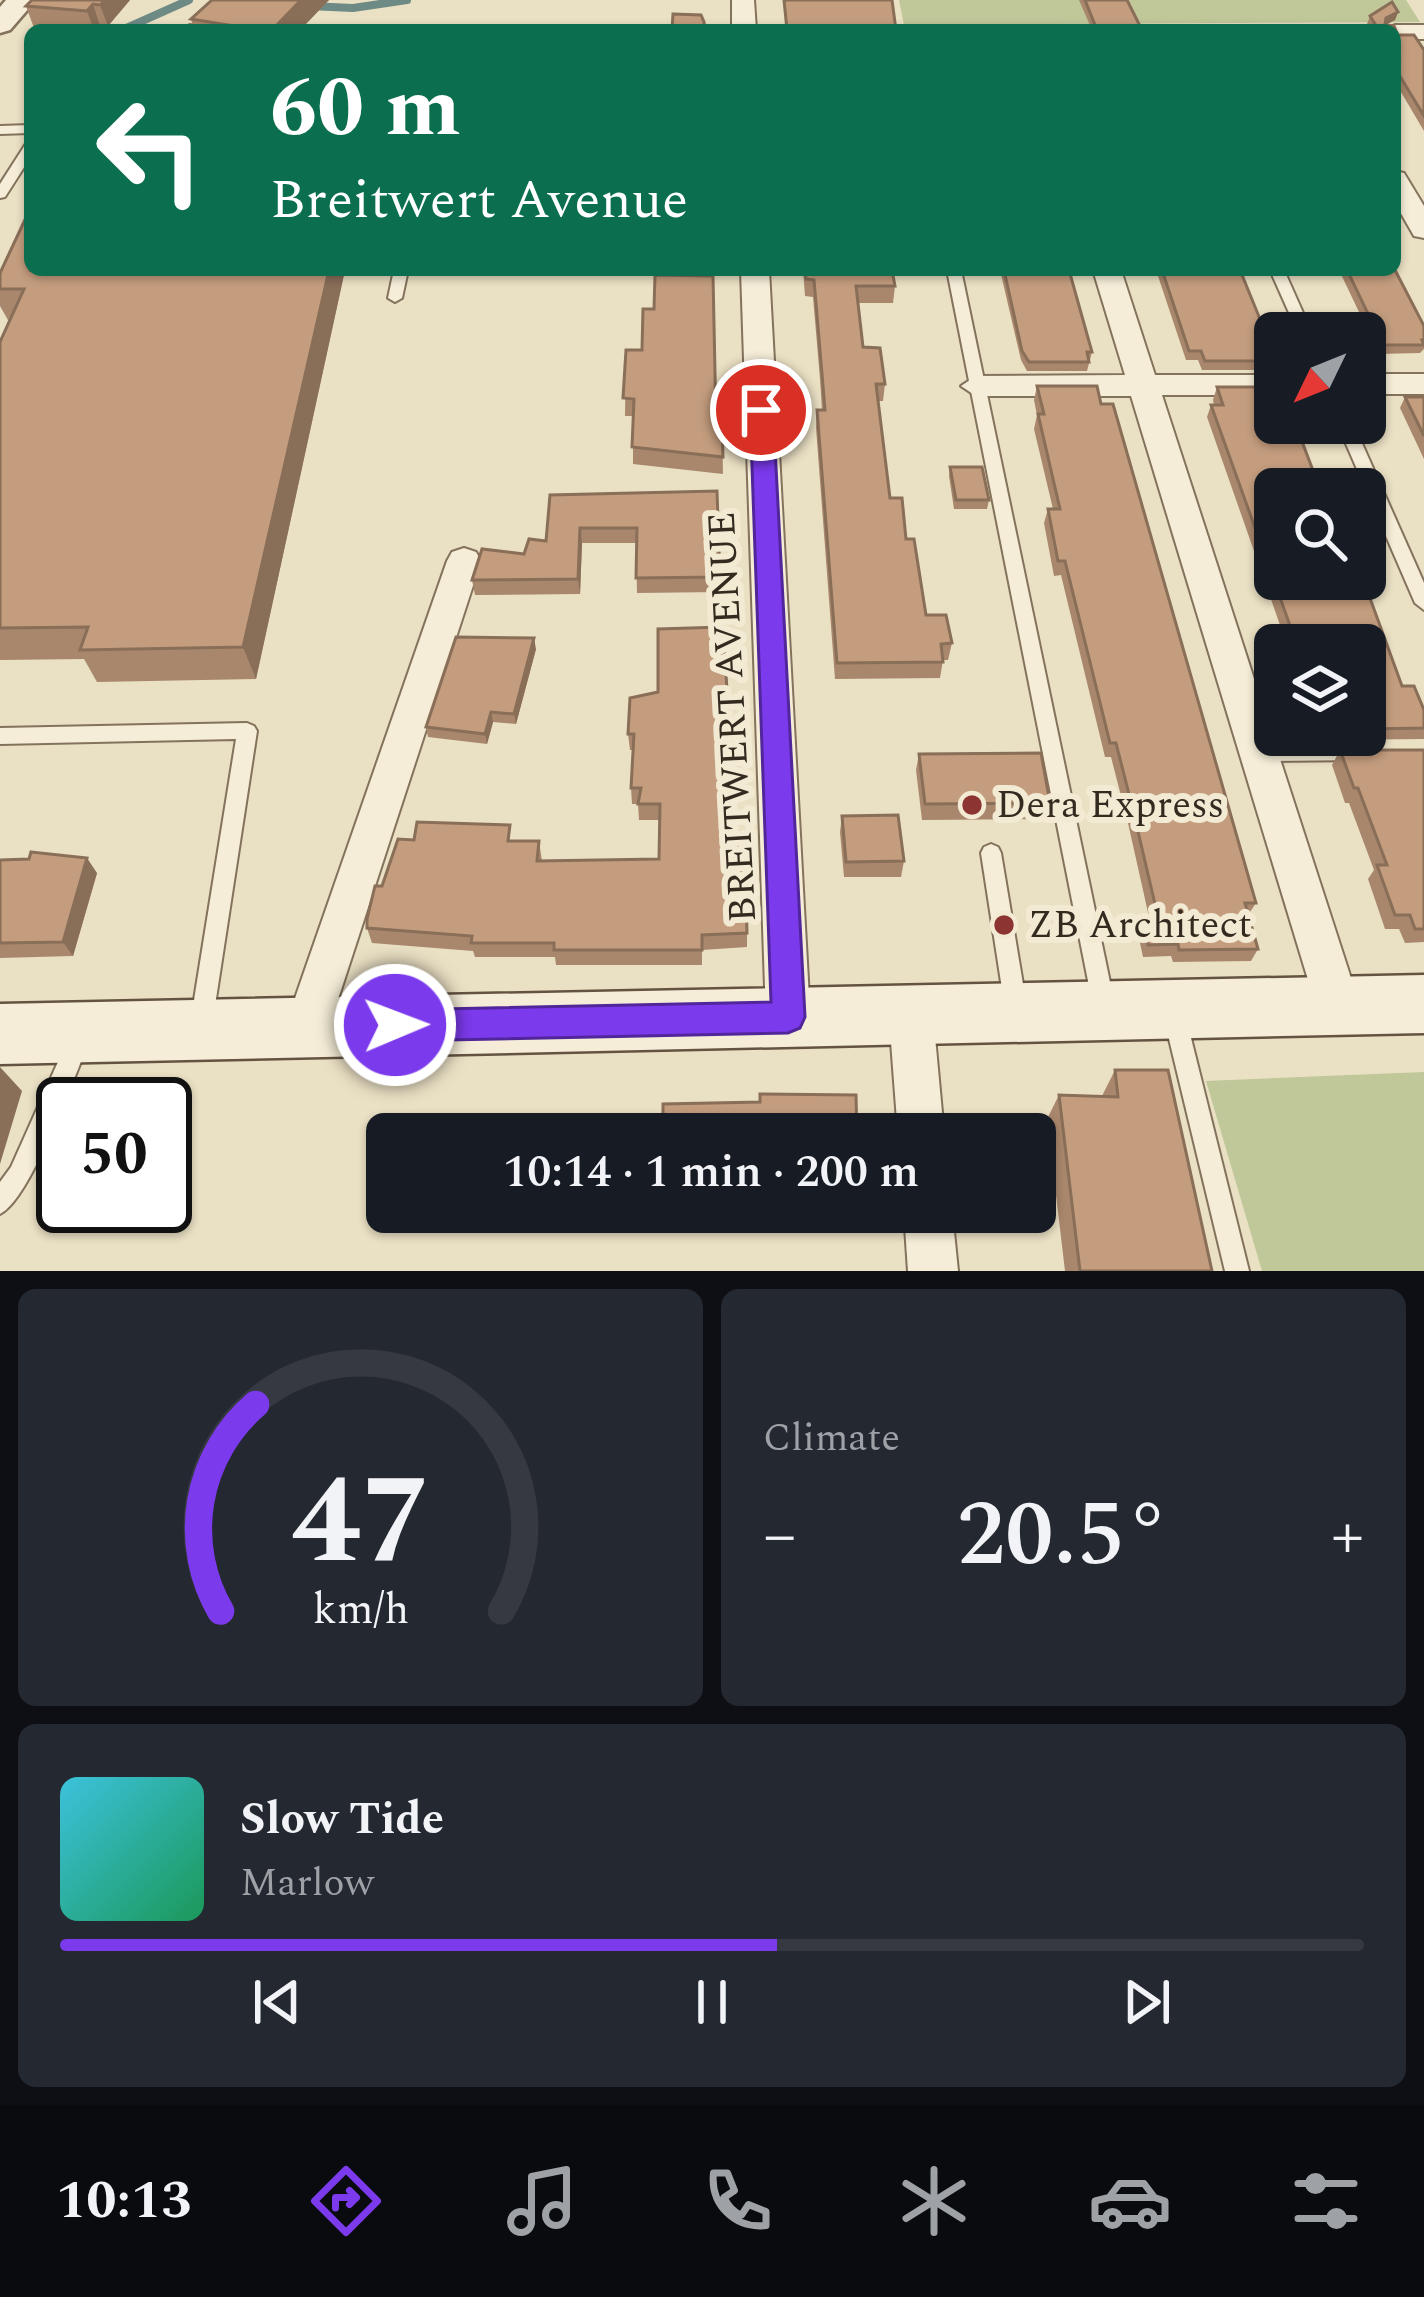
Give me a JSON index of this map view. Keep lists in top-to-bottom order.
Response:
{
  "streets": {
    "street": ["BREITWERT AVENUE"]
  },
  "places": ["Dera Express", "ZB Architect"],
  "north": "bottom left",
  "page": {
    "turn": ["60 m", "Breitwert Avenue"],
    "limit": "50",
    "trip": "10:14 · 1 min · 200 m",
    "tile": "Climate",
    "heat": ["−", "20.5°", "+"],
    "song": ["Slow Tide", "Marlow"],
    "tabs": "10:13",
    "gauge": ["47", "km/h"]
  }
}
